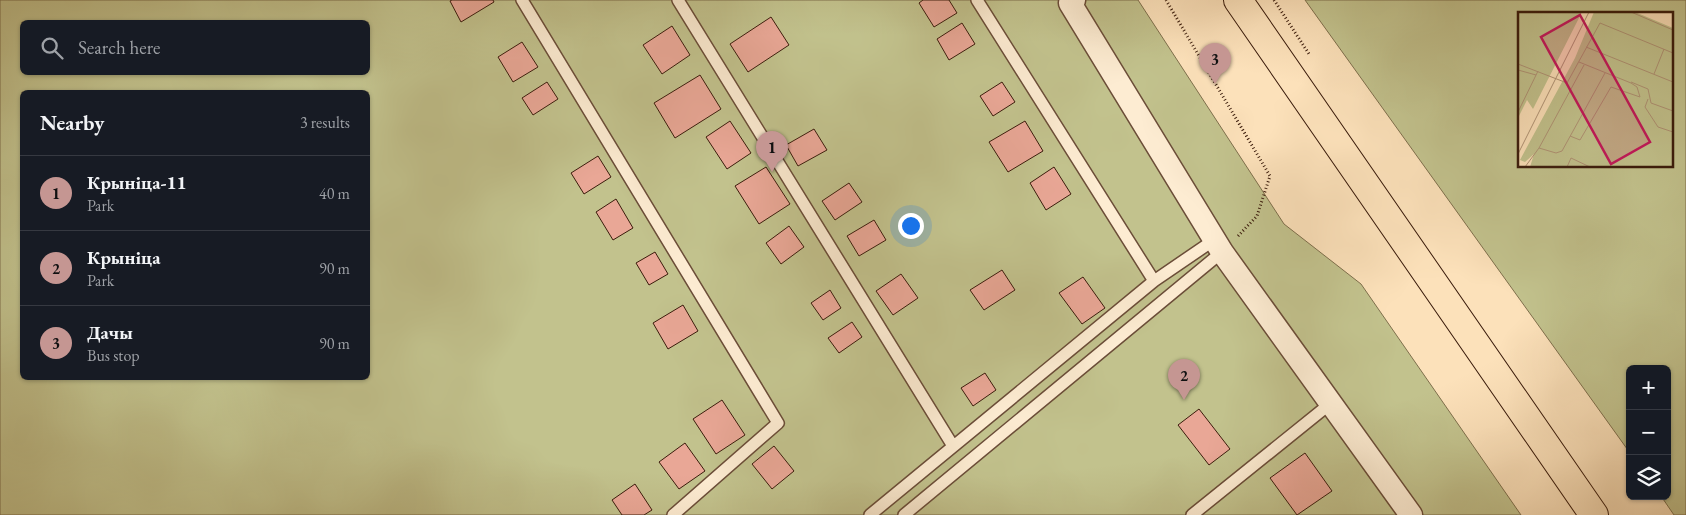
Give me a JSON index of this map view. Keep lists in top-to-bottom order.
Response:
{
  "page": {
    "search": "Search here",
    "pins": ["3", "1", "2"],
    "heading": ["Nearby", "3 results"],
    "list": [
      {
        "mark": "1",
        "name": "Крыніца-11",
        "note": "Park",
        "value": "40 m"
      },
      {
        "mark": "2",
        "name": "Крыніца",
        "note": "Park",
        "value": "90 m"
      },
      {
        "mark": "3",
        "name": "Дачы",
        "note": "Bus stop",
        "value": "90 m"
      }
    ],
    "map_buttons": ["+", "−"]
  }
}
